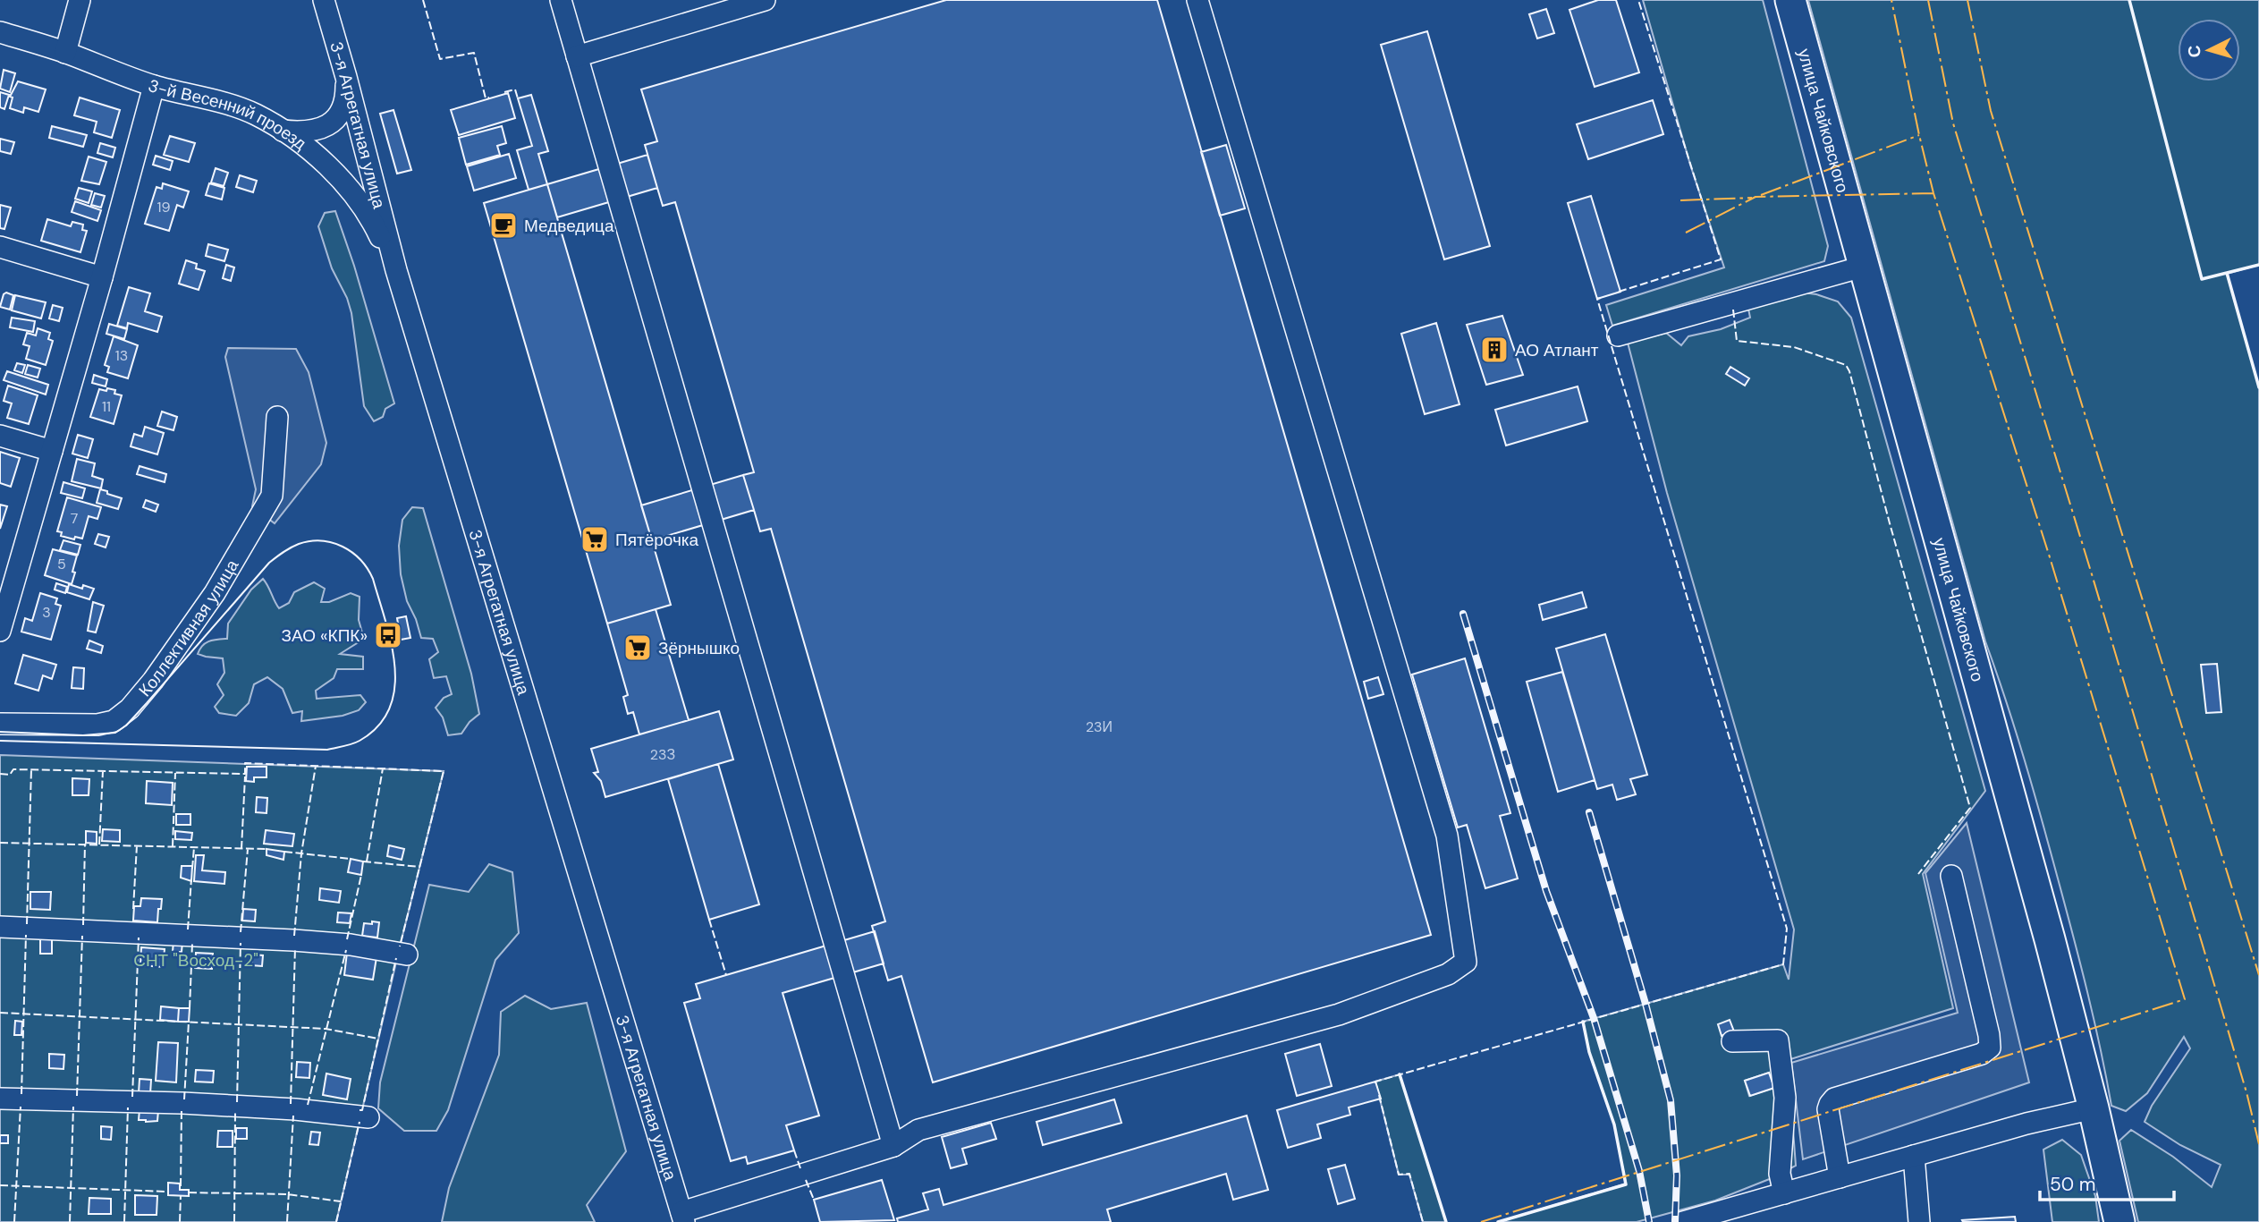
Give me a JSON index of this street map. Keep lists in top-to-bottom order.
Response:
{
  "streets": {
    "highway": ["улица Чайковского"],
    "street": ["3-й Весенний проезд", "3-я Агрегатная улица", "Коллективная улица"]
  },
  "crossings": [
    ["3-й Весенний проезд", "3-я Агрегатная улица"]
  ],
  "parks": ["СНТ \"Восход-2\""],
  "places": {
    "cafe": ["Медведица"],
    "building": ["АО Атлант"],
    "supermarket": ["Пятёрочка", "Зёрнышко"],
    "bus stop": ["ЗАО «КПК»"]
  },
  "house_numbers": [
    "19",
    "13",
    "11",
    "7",
    "5",
    "3",
    "23И",
    "23З"
  ],
  "scale_bar": "50 m",
  "north": "left"
}
